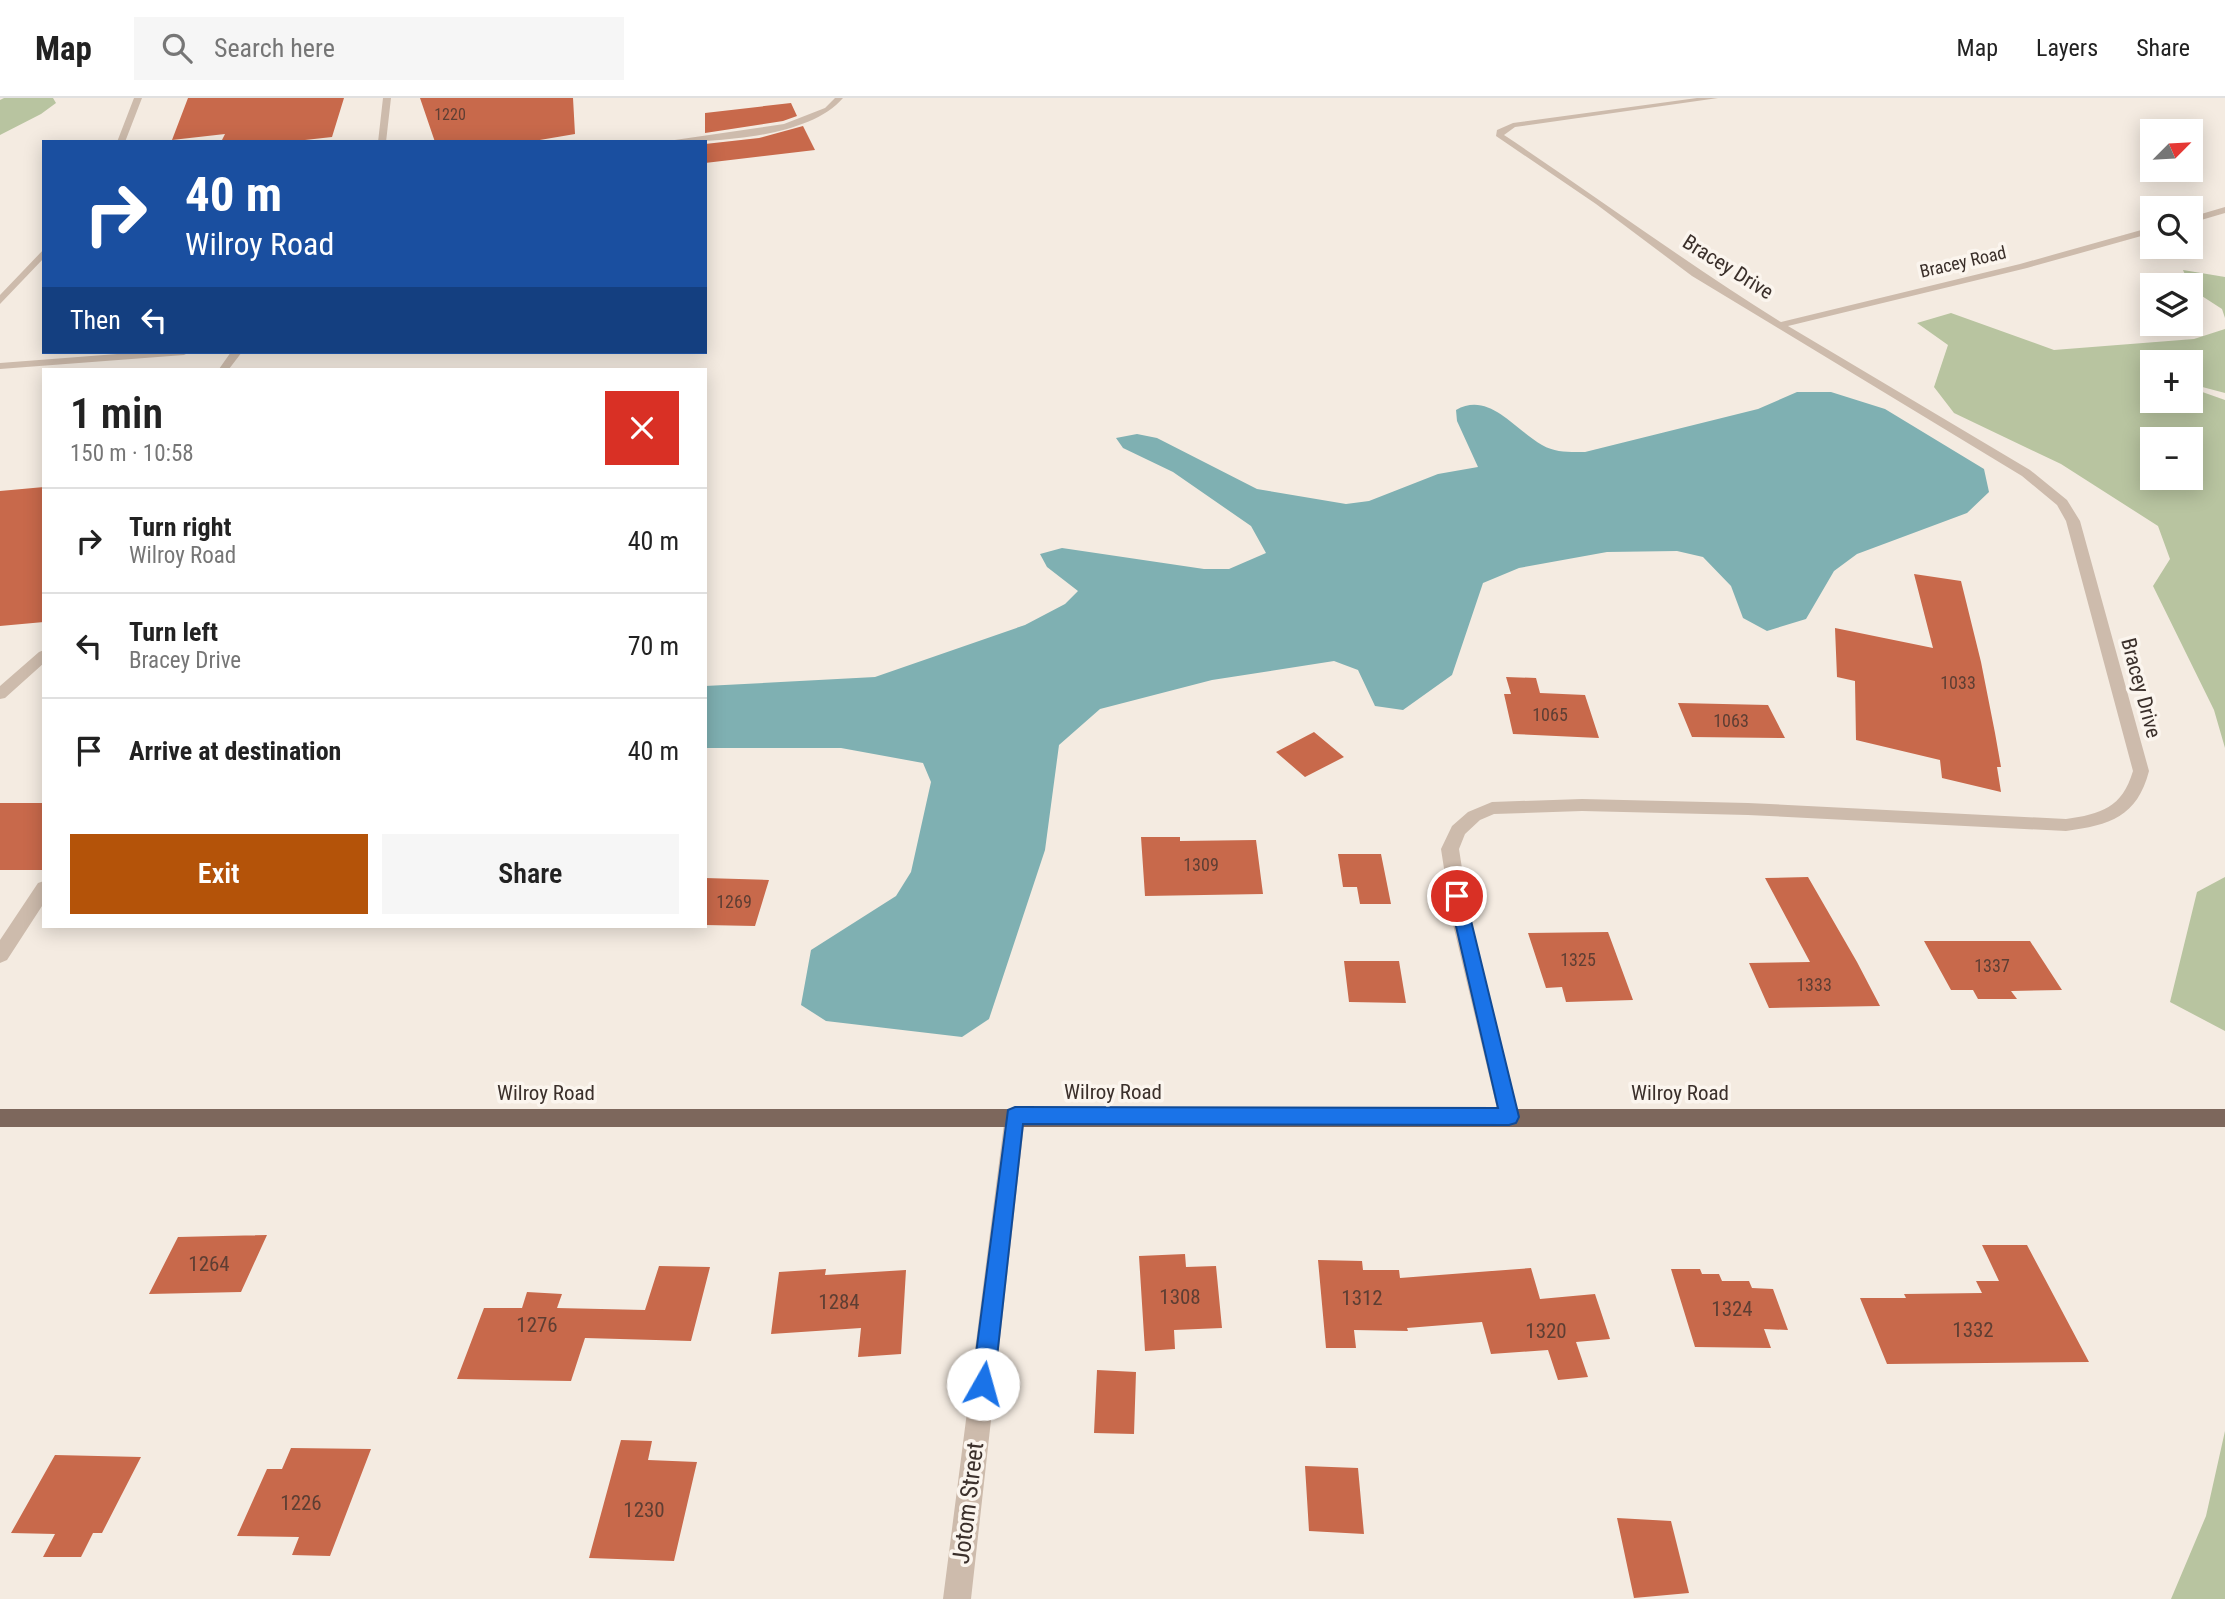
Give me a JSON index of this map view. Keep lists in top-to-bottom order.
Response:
{
  "streets": {
    "main road": ["Wilroy Road"],
    "street": ["Bracey Road", "Bracey Drive", "Jotom Street"]
  },
  "crossings": [
    ["Bracey Road", "Bracey Drive"],
    ["Bracey Drive", "Wilroy Road"],
    ["Wilroy Road", "Jotom Street"]
  ],
  "house_numbers": [
    "1220",
    "1033",
    "1065",
    "1063",
    "1309",
    "1269",
    "1325",
    "1337",
    "1333",
    "1264",
    "1308",
    "1312",
    "1284",
    "1324",
    "1276",
    "1332",
    "1320",
    "1226",
    "1230"
  ],
  "north": "top right",
  "page": {
    "header": "Map",
    "search": "Search here",
    "nav": ["Map", "Layers", "Share"],
    "map_buttons": ["+", "−"],
    "turn": ["40 m", "Wilroy Road"],
    "then": "Then",
    "heading": ["1 min", "150 m · 10:58"],
    "list": [
      {
        "name": "Turn right",
        "note": "Wilroy Road",
        "value": "40 m"
      },
      {
        "name": "Turn left",
        "note": "Bracey Drive",
        "value": "70 m"
      },
      {
        "name": "Arrive at destination",
        "value": "40 m"
      }
    ],
    "buttons": ["Exit", "Share"]
  }
}
